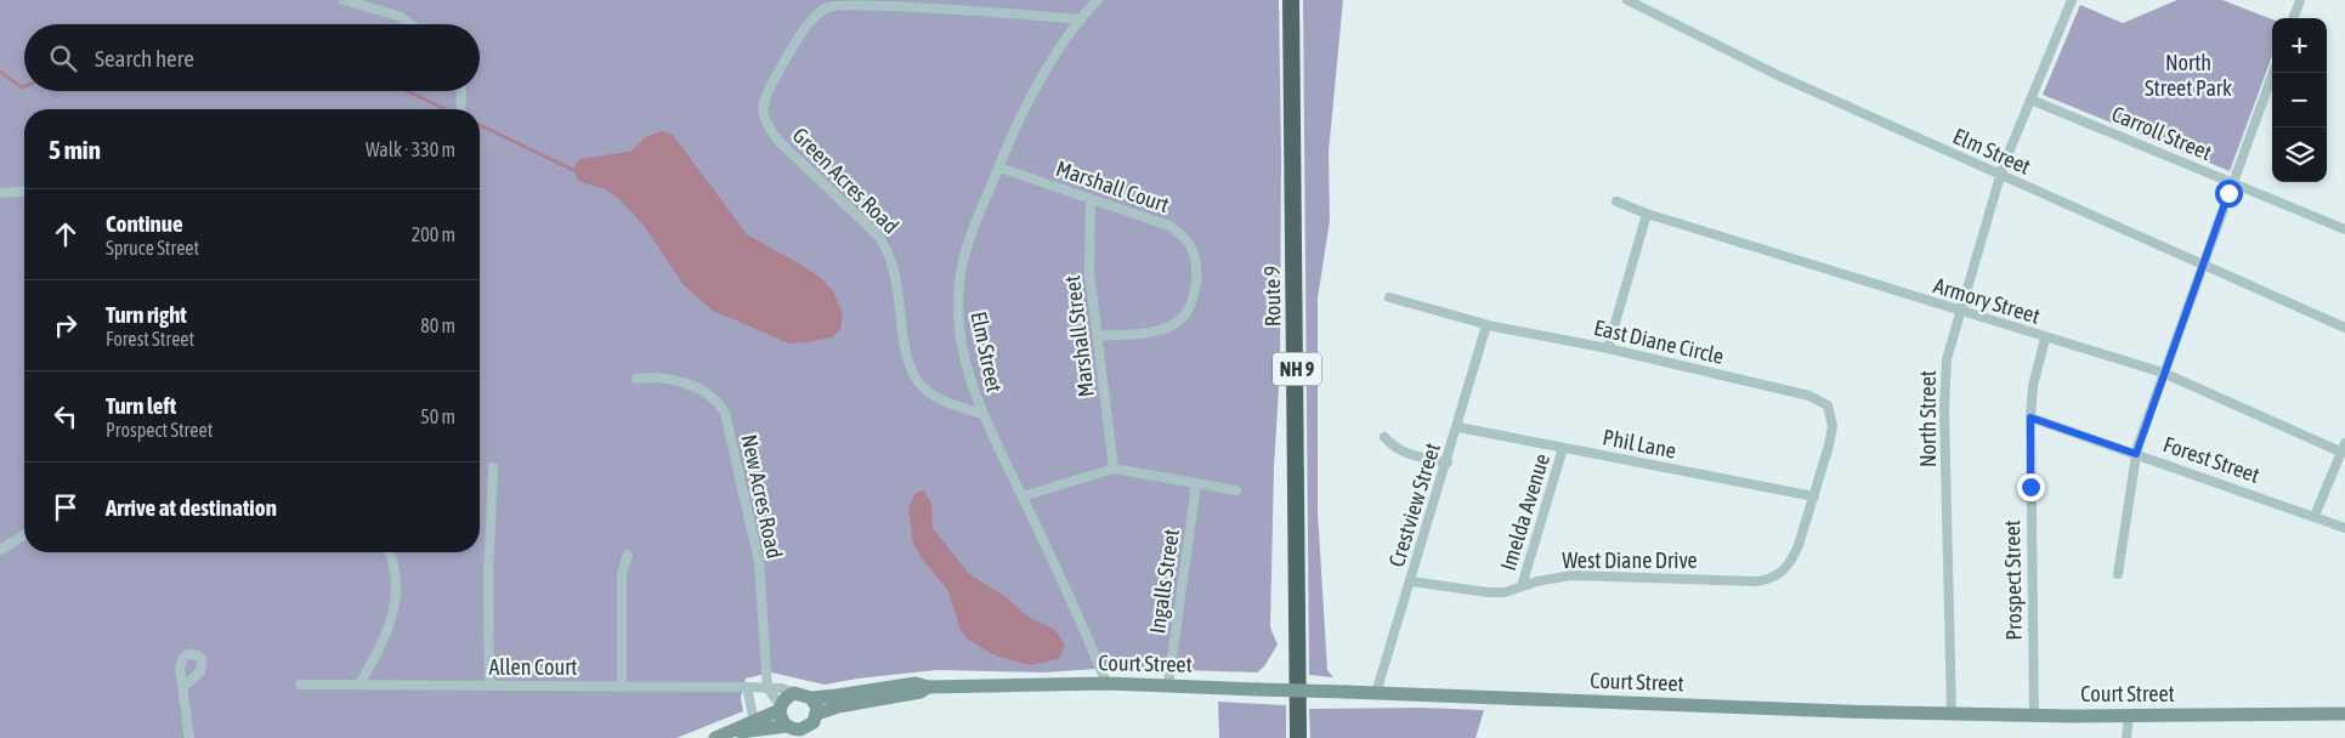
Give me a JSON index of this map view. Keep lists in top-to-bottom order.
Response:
{
  "streets": {
    "highway": ["Route 9", "NH 9"],
    "main road": ["Court Street"],
    "street": [
      "Carroll Street",
      "Elm Street",
      "Green Acres Road",
      "Marshall Court",
      "Armory Street",
      "Marshall Street",
      "East Diane Circle",
      "North Street",
      "Phil Lane",
      "Forest Street",
      "New Acres Road",
      "Crestview Street",
      "Imelda Avenue",
      "West Diane Drive",
      "Prospect Street",
      "Ingalls Street",
      "Allen Court"
    ]
  },
  "crossings": [
    ["Carroll Street", "North Street"],
    ["Elm Street", "Green Acres Road"],
    ["Elm Street", "Marshall Court"],
    ["Elm Street", "North Street"],
    ["Elm Street", "Court Street"],
    ["Marshall Court", "Marshall Street"],
    ["Armory Street", "North Street"],
    ["Armory Street", "Prospect Street"],
    ["East Diane Circle", "Phil Lane"],
    ["East Diane Circle", "Crestview Street"],
    ["East Diane Circle", "West Diane Drive"],
    ["North Street", "Court Street"],
    ["Phil Lane", "Crestview Street"],
    ["Phil Lane", "Imelda Avenue"],
    ["Phil Lane", "West Diane Drive"],
    ["Forest Street", "Prospect Street"],
    ["New Acres Road", "Allen Court"],
    ["Crestview Street", "West Diane Drive"],
    ["Crestview Street", "Court Street"],
    ["Imelda Avenue", "West Diane Drive"],
    ["Prospect Street", "Court Street"],
    ["Ingalls Street", "Court Street"],
    ["Court Street", "Allen Court"]
  ],
  "parks": ["North Street Park"],
  "page": {
    "map_buttons": ["+", "−"],
    "search": "Search here",
    "heading": ["5 min", "Walk · 330 m"],
    "list": [
      ["Continue", "Spruce Street", "200 m"],
      ["Turn right", "Forest Street", "80 m"],
      ["Turn left", "Prospect Street", "50 m"],
      "Arrive at destination"
    ]
  }
}
